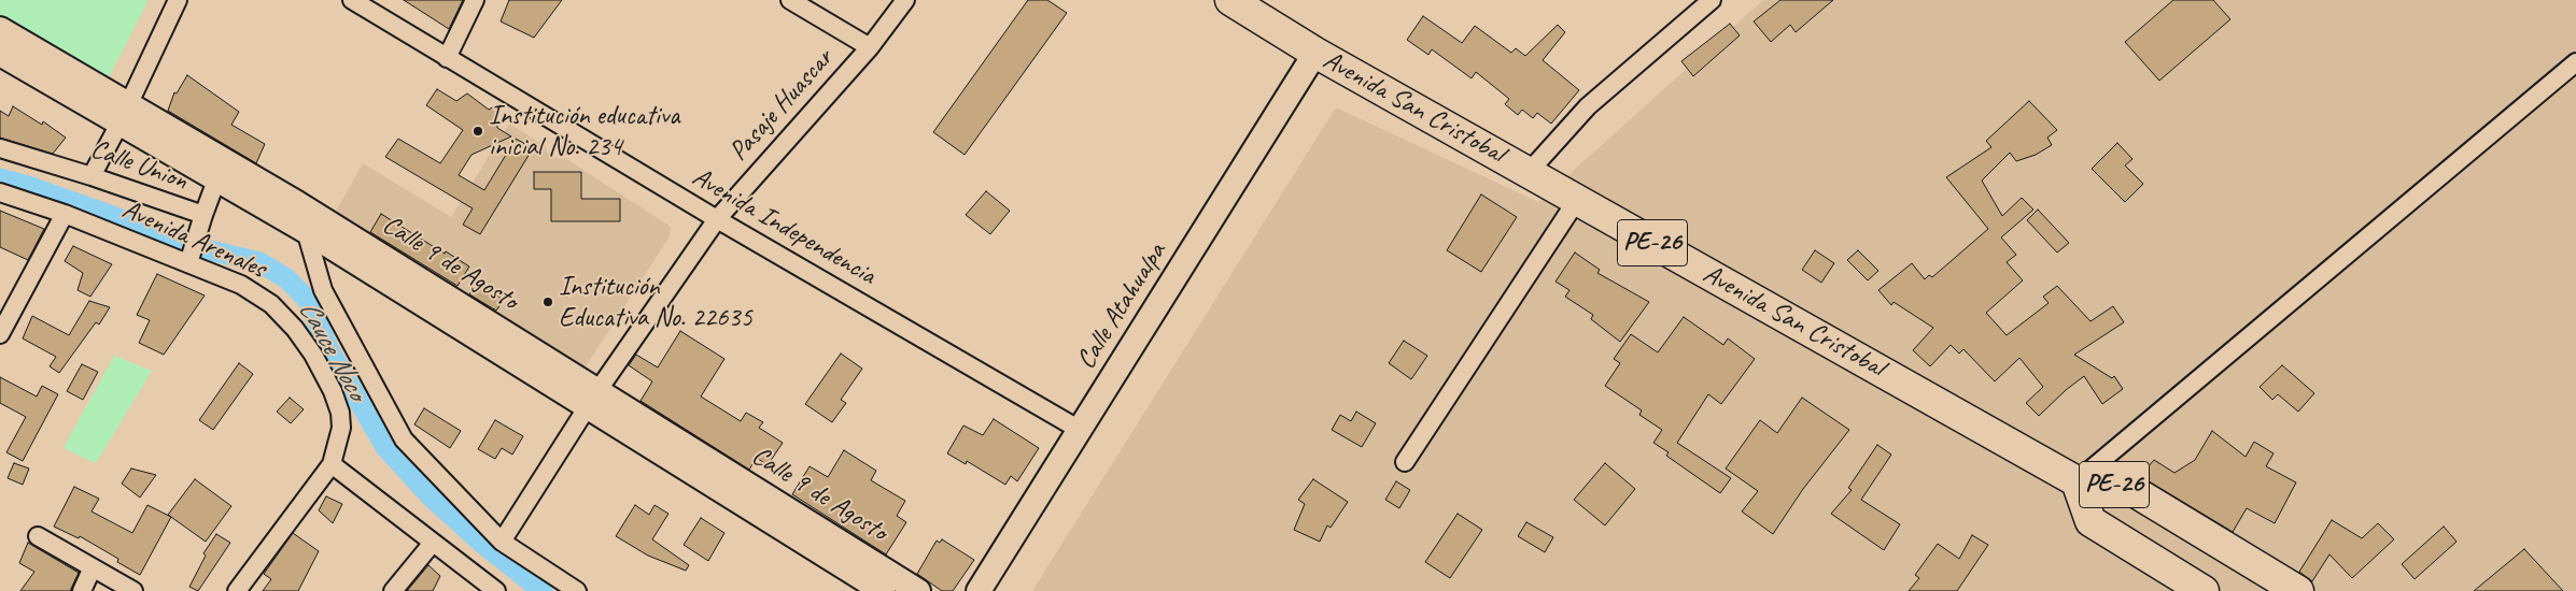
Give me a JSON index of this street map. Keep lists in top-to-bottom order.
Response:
{
  "streets": {
    "highway": ["Avenida San Cristobal", "PE-26"],
    "street": [
      "Pasaje Huascar",
      "Calle Union",
      "Avenida Independencia",
      "Avenida Arenales",
      "Calle 9 de Agosto",
      "Calle Atahualpa"
    ]
  },
  "crossings": [
    ["Pasaje Huascar", "Avenida Independencia"],
    ["Pasaje Huascar", "Calle 9 de Agosto"],
    ["Avenida San Cristobal", "PE-26"],
    ["Avenida San Cristobal", "Calle Atahualpa"],
    ["Calle Union", "Calle 9 de Agosto"],
    ["Avenida Independencia", "Calle Atahualpa"]
  ],
  "water": ["Cauce Noco"],
  "places": ["Institución educativa inicial No. 234", "Institución Educativa No. 22635"]
}
